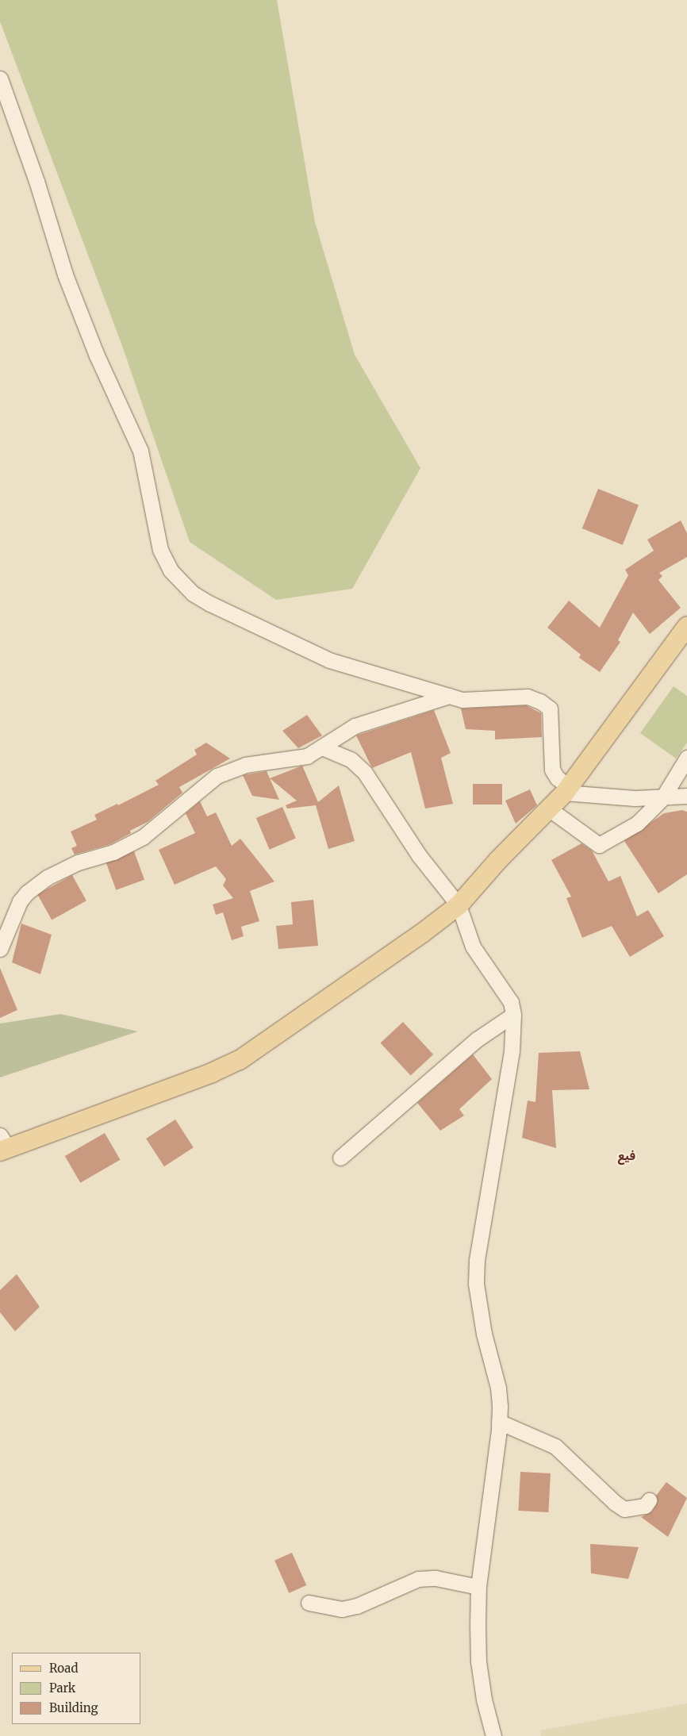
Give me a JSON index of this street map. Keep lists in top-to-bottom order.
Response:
{
  "districts": ["فيع"],
  "legend": ["Road", "Park", "Building"]
}
